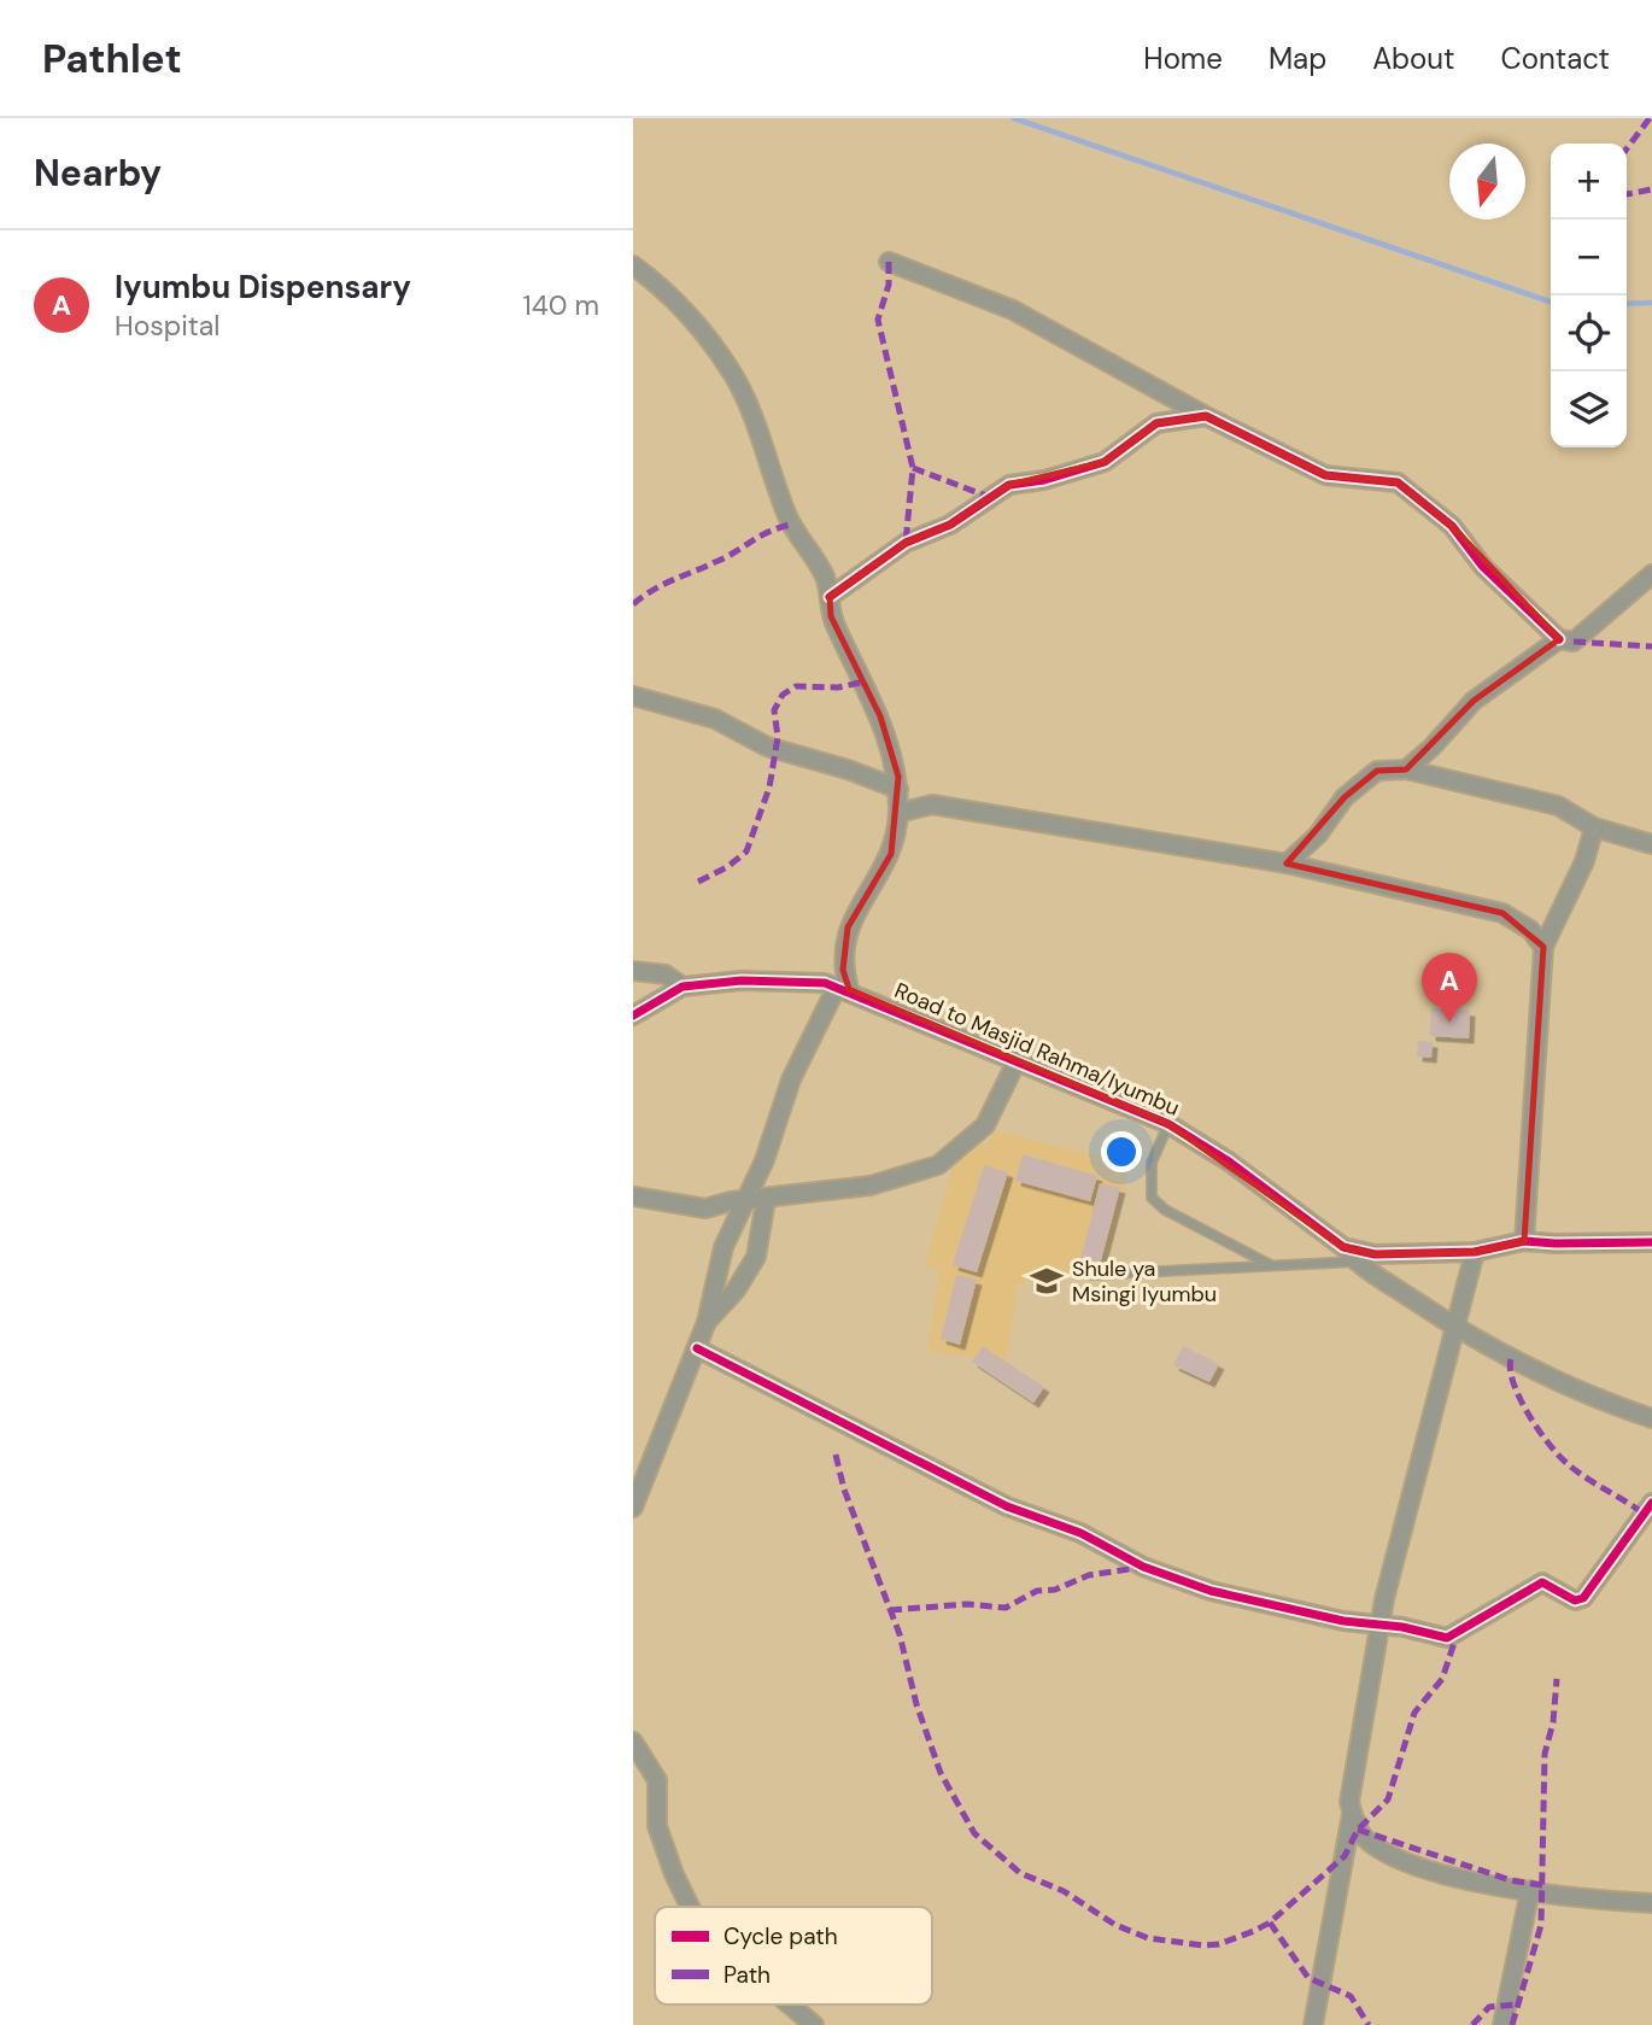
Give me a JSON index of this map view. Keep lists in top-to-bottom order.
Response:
{
  "streets": {
    "street": ["Road to Masjid Rahma/Iyumbu"]
  },
  "places": {
    "school or university": ["Shule ya Msingi Iyumbu"]
  },
  "legend": ["Cycle path", "Path"],
  "north": "bottom",
  "page": {
    "header": "Pathlet",
    "nav": [
      "Home",
      "Map",
      "About",
      "Contact"
    ],
    "heading": "Nearby",
    "map_buttons": ["+", "−"],
    "list": [
      {
        "mark": "A",
        "name": "Iyumbu Dispensary",
        "note": "Hospital",
        "value": "140 m"
      }
    ],
    "pins": "A"
  }
}
